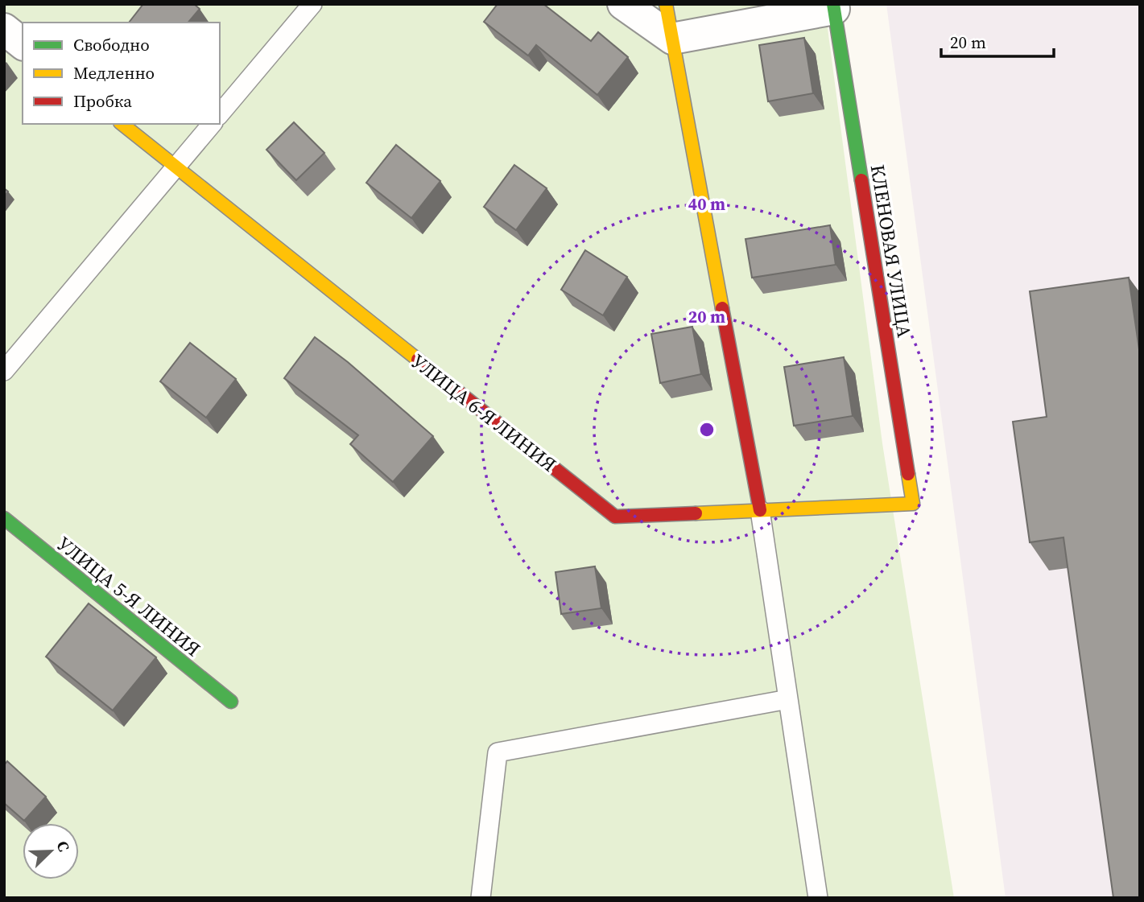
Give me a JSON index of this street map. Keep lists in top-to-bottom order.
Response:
{
  "streets": {
    "street": ["КЛЕНОВАЯ УЛИЦА", "УЛИЦА 6-Я ЛИНИЯ", "УЛИЦА 5-Я ЛИНИЯ"]
  },
  "crossings": [
    ["КЛЕНОВАЯ УЛИЦА", "УЛИЦА 6-Я ЛИНИЯ"]
  ],
  "legend": ["Свободно", "Медленно", "Пробка"],
  "scale_bar": "20 m",
  "north": "top right",
  "rings": ["40 m", "20 m"]
}
